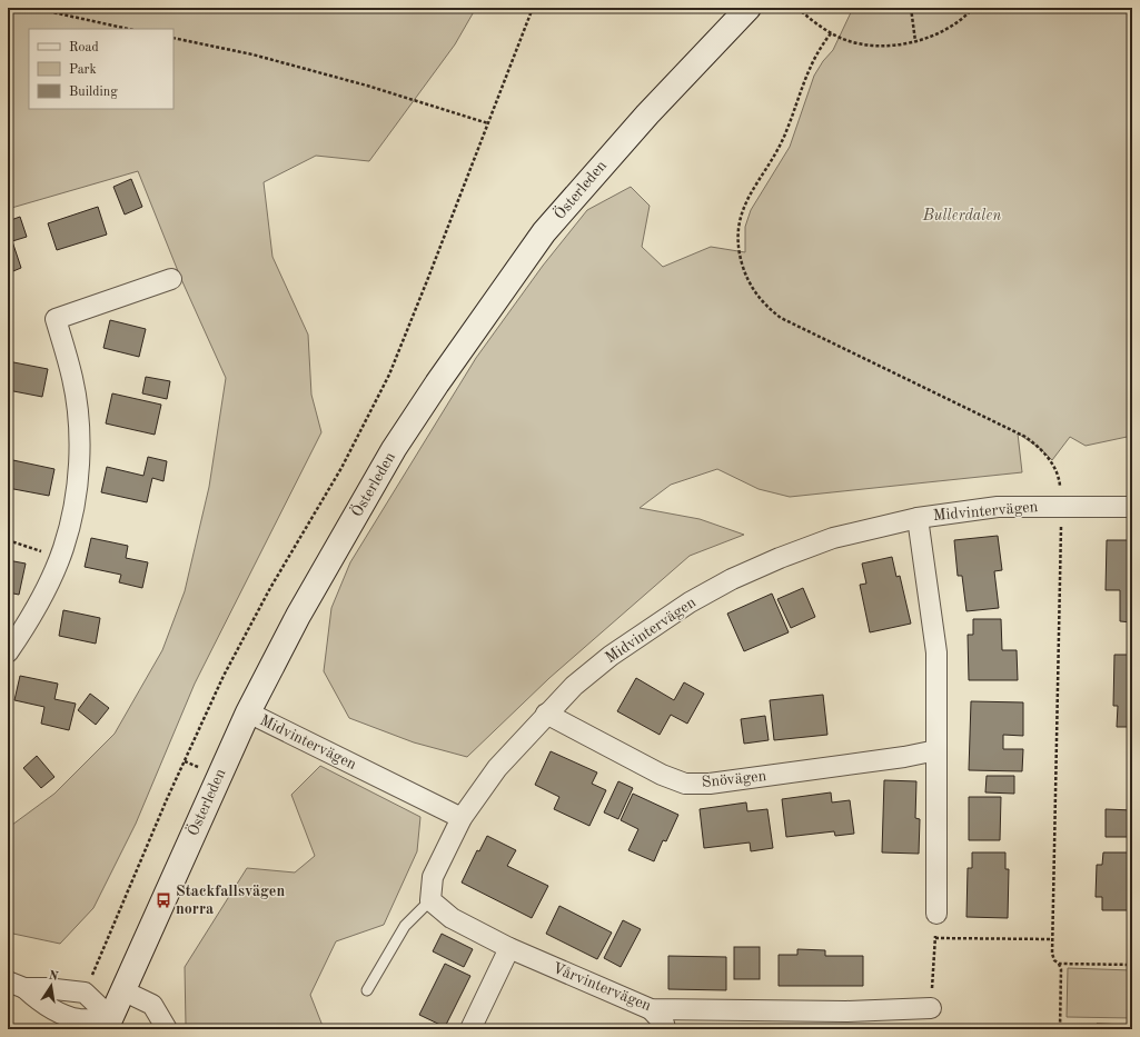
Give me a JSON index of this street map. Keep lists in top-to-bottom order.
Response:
{
  "streets": {
    "main road": ["Österleden"],
    "street": ["Midvintervägen", "Snövägen", "Vårvintervägen"]
  },
  "crossings": [
    ["Österleden", "Midvintervägen"],
    ["Midvintervägen", "Snövägen"]
  ],
  "parks": ["Bullerdalen"],
  "places": {
    "bus stop": ["Stackfallsvägen norra"]
  },
  "legend": ["Road", "Park", "Building"],
  "north": "top"
}
